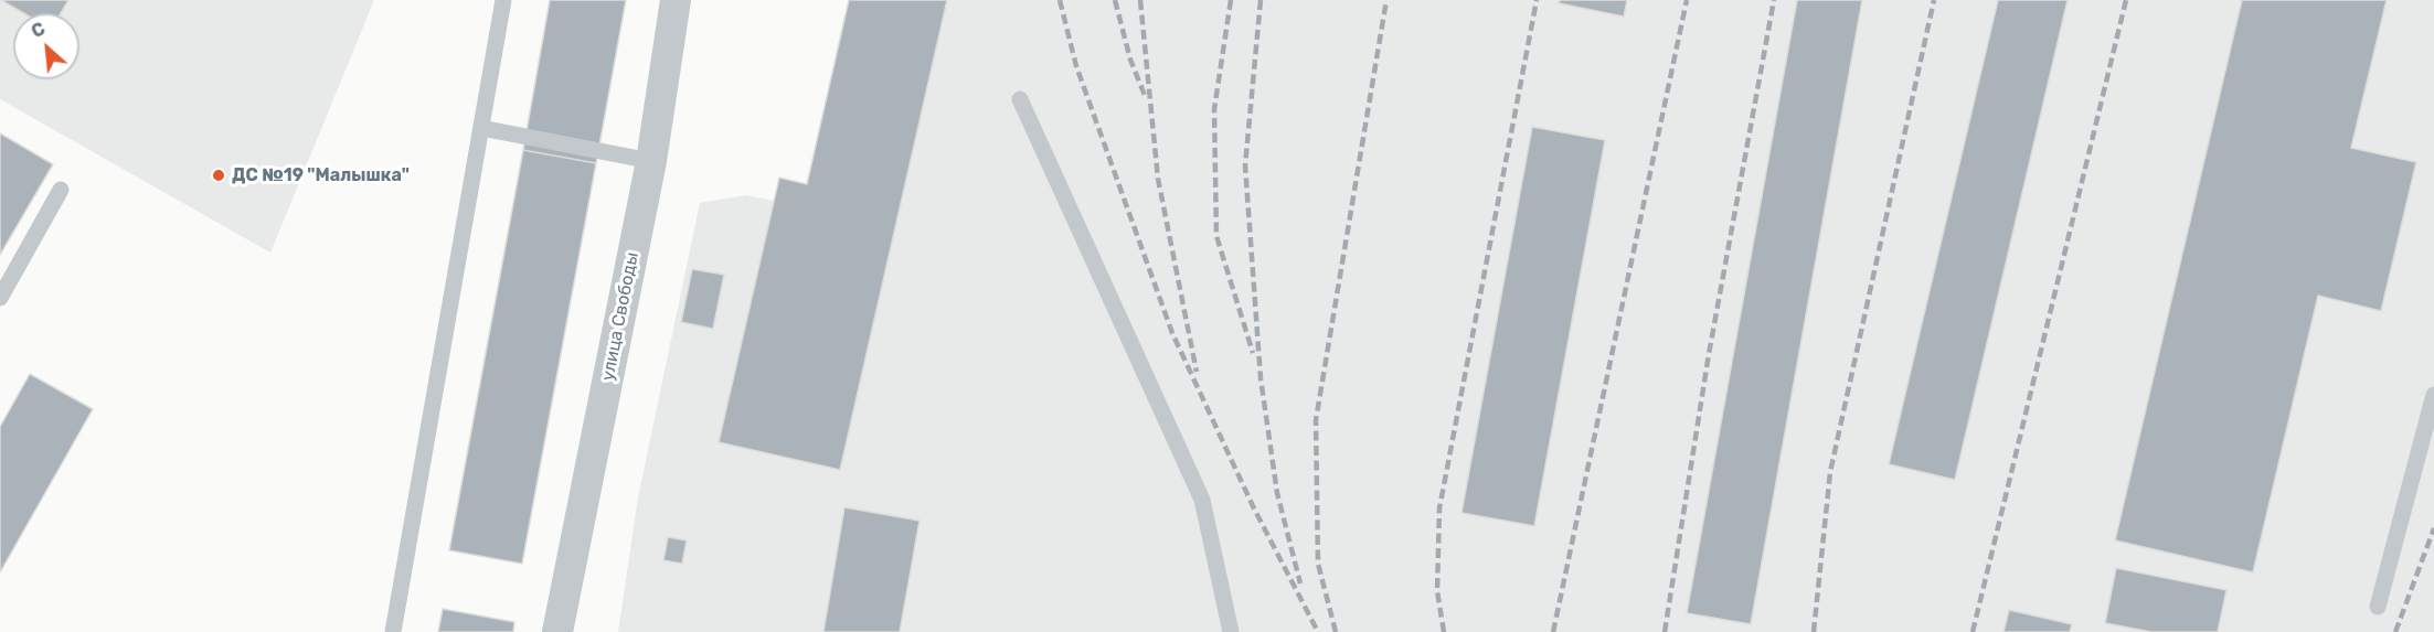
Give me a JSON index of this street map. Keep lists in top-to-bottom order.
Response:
{
  "streets": {
    "street": ["улица Свободы"]
  },
  "places": ["ДС №19 \"Малышка\""],
  "north": "top left"
}
